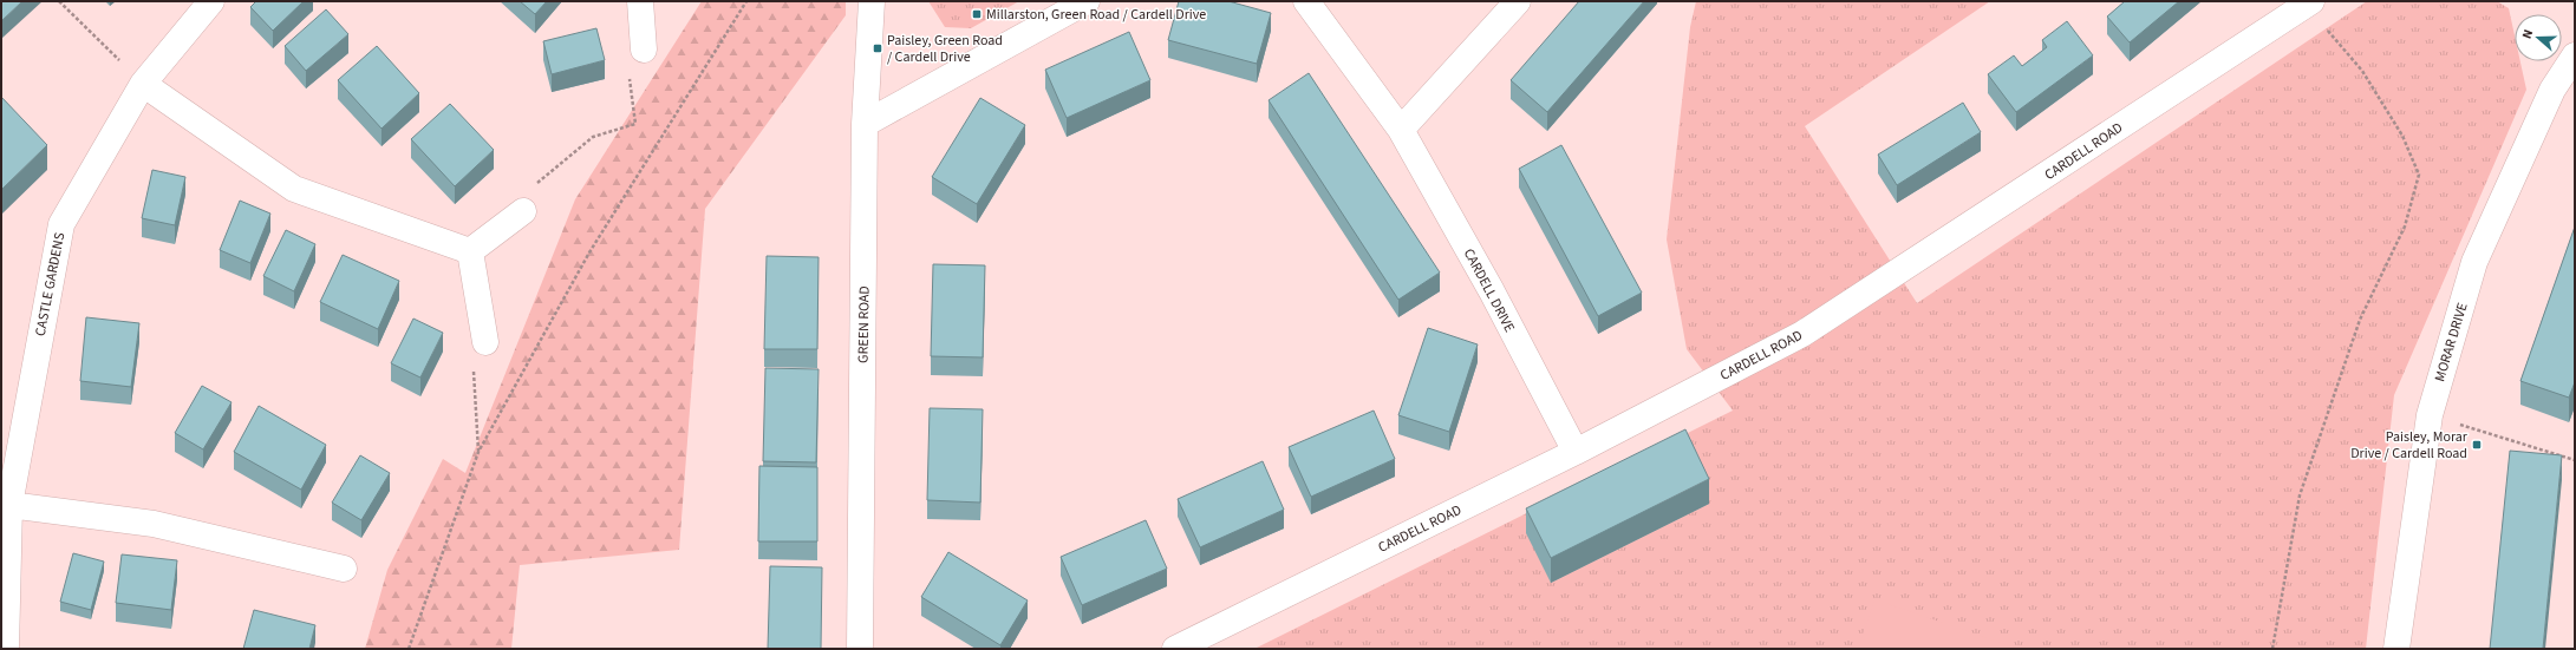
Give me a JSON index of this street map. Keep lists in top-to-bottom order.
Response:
{
  "streets": {
    "street": [
      "CARDELL ROAD",
      "CASTLE GARDENS",
      "CARDELL DRIVE",
      "GREEN ROAD",
      "MORAR DRIVE"
    ]
  },
  "crossings": [
    ["CARDELL ROAD", "CARDELL DRIVE"]
  ],
  "places": {
    "transit": ["Millarston, Green Road / Cardell Drive", "Paisley, Green Road / Cardell Drive", "Paisley, Morar Drive / Cardell Road"]
  },
  "north": "left"
}
